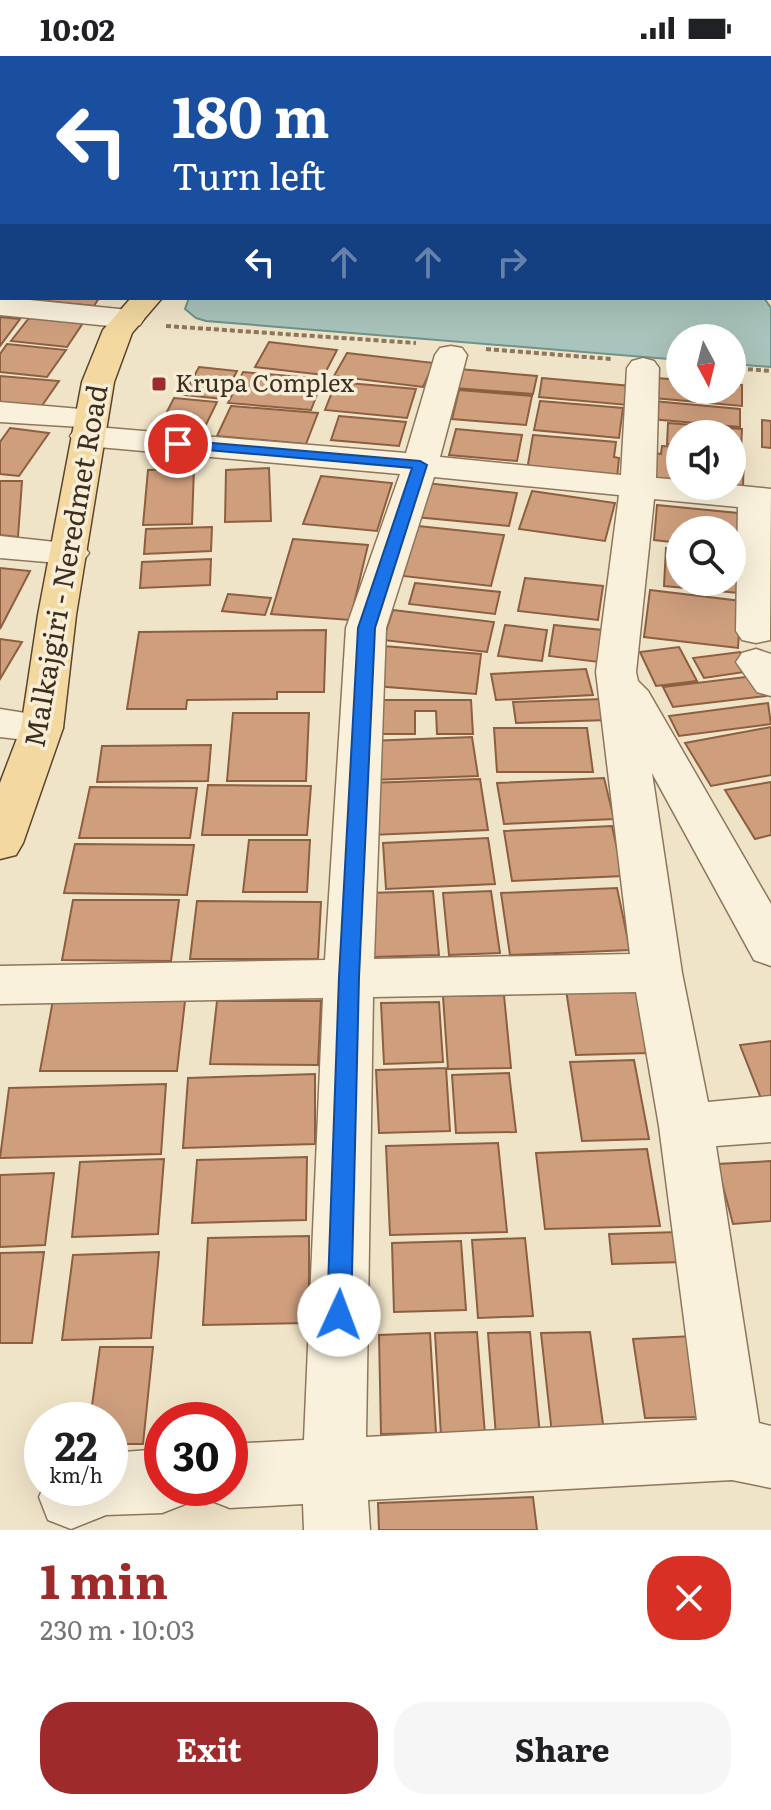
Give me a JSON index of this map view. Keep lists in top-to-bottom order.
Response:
{
  "streets": {
    "main road": ["Malkajgiri - Neredmet Road"]
  },
  "places": {
    "transit": ["Krupa Complex"]
  },
  "north": "bottom",
  "page": {
    "status": "10:02",
    "turn": ["180 m", "Turn left"],
    "speed": "22 km/h",
    "limit": "30",
    "heading": ["1 min", "230 m · 10:03"],
    "buttons": ["Exit", "Share"]
  }
}
